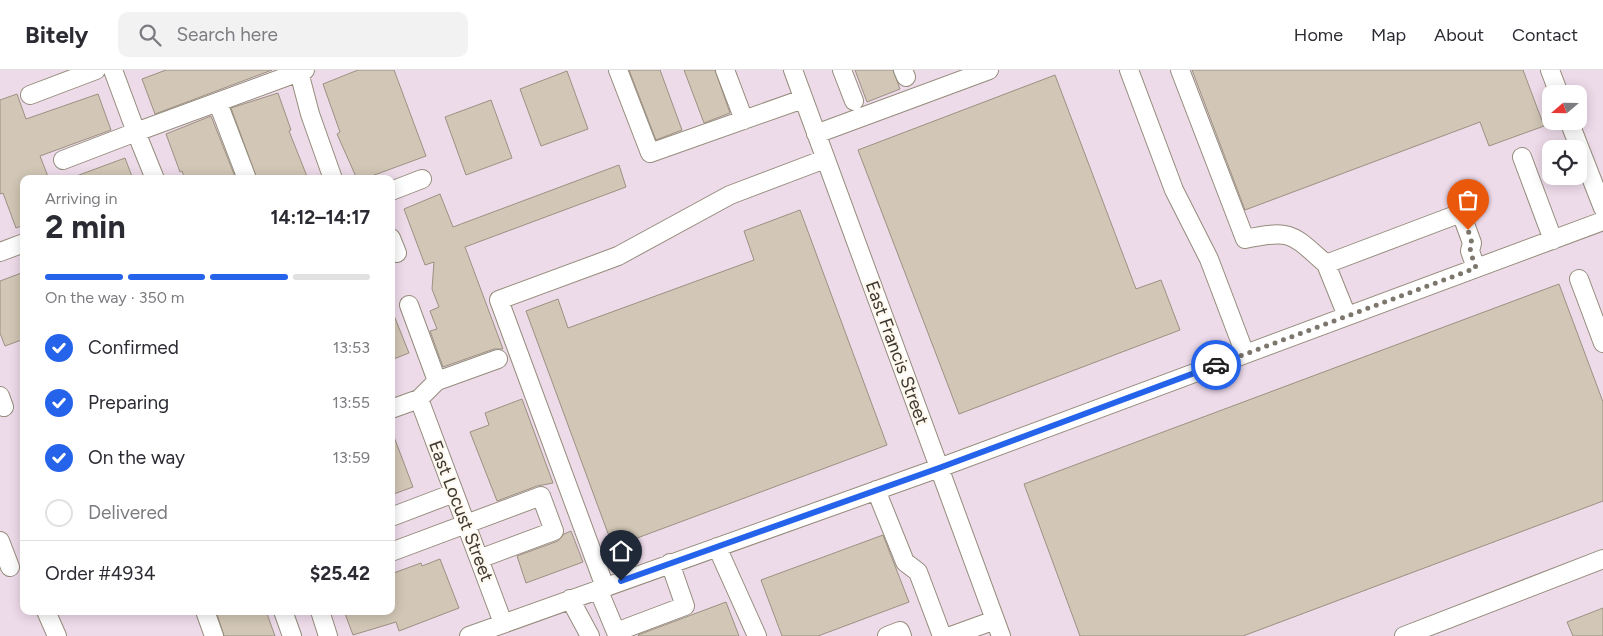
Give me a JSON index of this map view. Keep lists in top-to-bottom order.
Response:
{
  "streets": {
    "street": ["East Francis Street", "East Locust Street"]
  },
  "north": "left",
  "page": {
    "header": "Bitely",
    "search": "Search here",
    "nav": [
      "Home",
      "Map",
      "About",
      "Contact"
    ],
    "heading": ["2 min", "Arriving in", "14:12–14:17"],
    "panel": ["Order #4934", "$25.42"],
    "bar": "On the way · 350 m",
    "list": [
      ["Confirmed", "13:53"],
      ["Preparing", "13:55"],
      ["On the way", "13:59"],
      "Delivered"
    ]
  }
}
